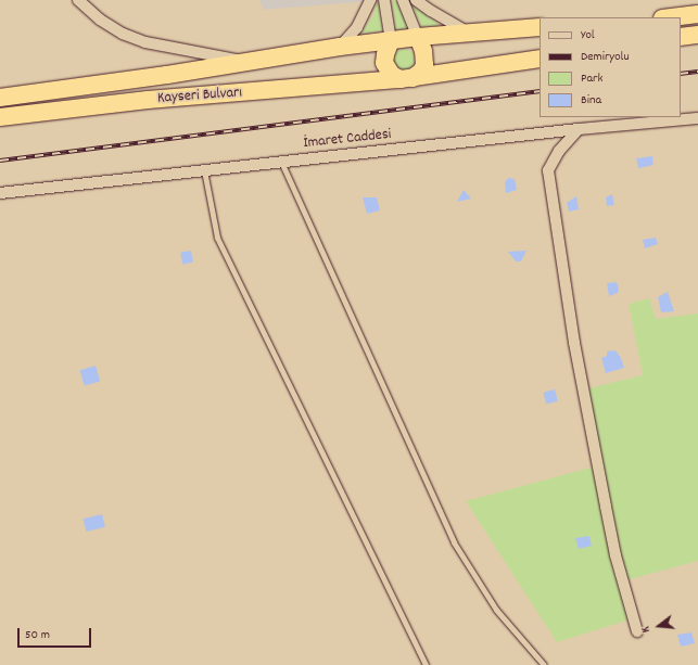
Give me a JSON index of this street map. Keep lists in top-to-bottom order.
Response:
{
  "streets": {
    "highway": ["Kayseri Bulvarı"],
    "street": ["İmaret Caddesi"]
  },
  "legend": [
    "Yol",
    "Demiryolu",
    "Park",
    "Bina"
  ],
  "scale_bar": "50 m",
  "north": "left"
}
